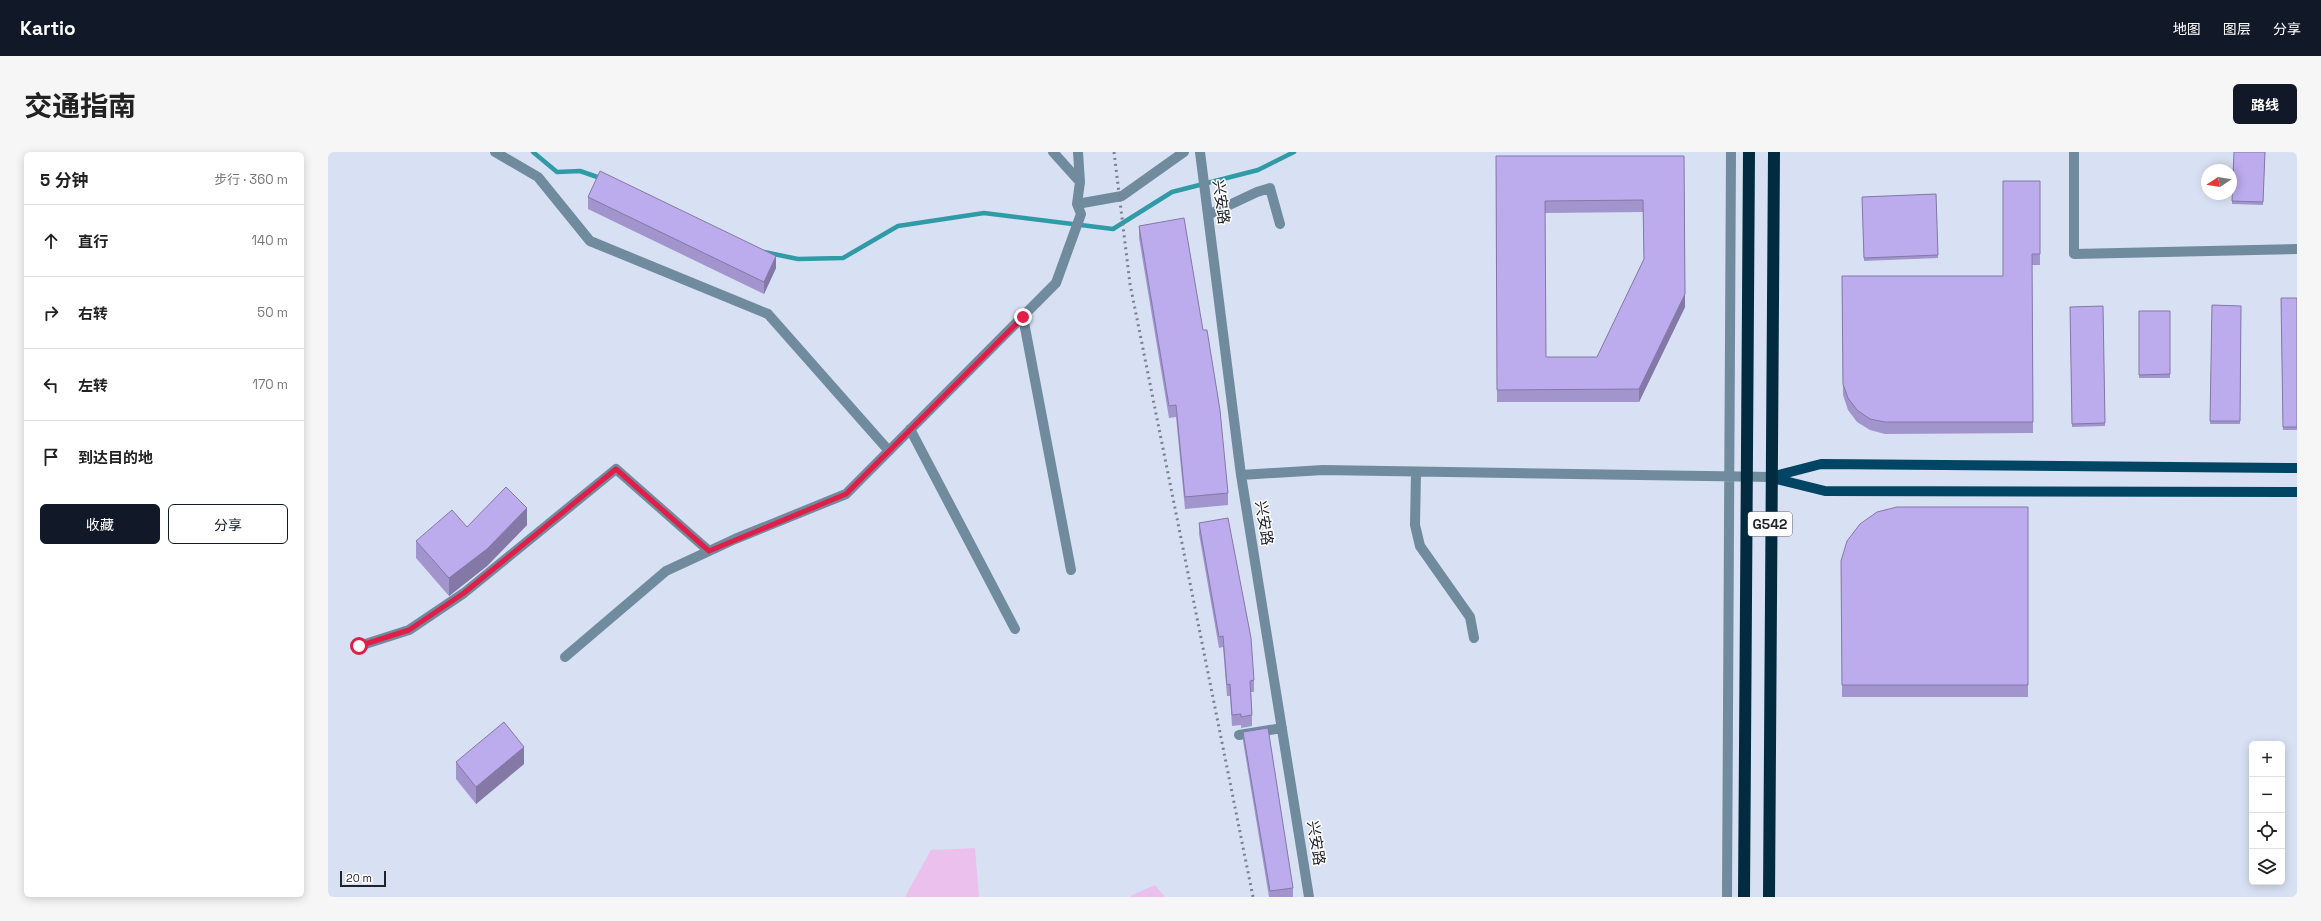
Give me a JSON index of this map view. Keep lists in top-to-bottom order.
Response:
{
  "streets": {
    "highway": ["G542"],
    "street": ["兴安路"]
  },
  "scale_bar": "20 m",
  "north": "left",
  "page": {
    "header": "Kartio",
    "nav": ["地图", "图层", "分享"],
    "title": "交通指南",
    "buttons": [
      "路线",
      ["收藏", "分享"]
    ],
    "heading": ["5 分钟", "步行 · 360 m"],
    "list": [
      ["直行", "140 m"],
      ["右转", "50 m"],
      ["左转", "170 m"],
      "到达目的地"
    ],
    "map_buttons": ["+", "−"],
    "scale": "20 m"
  }
}
